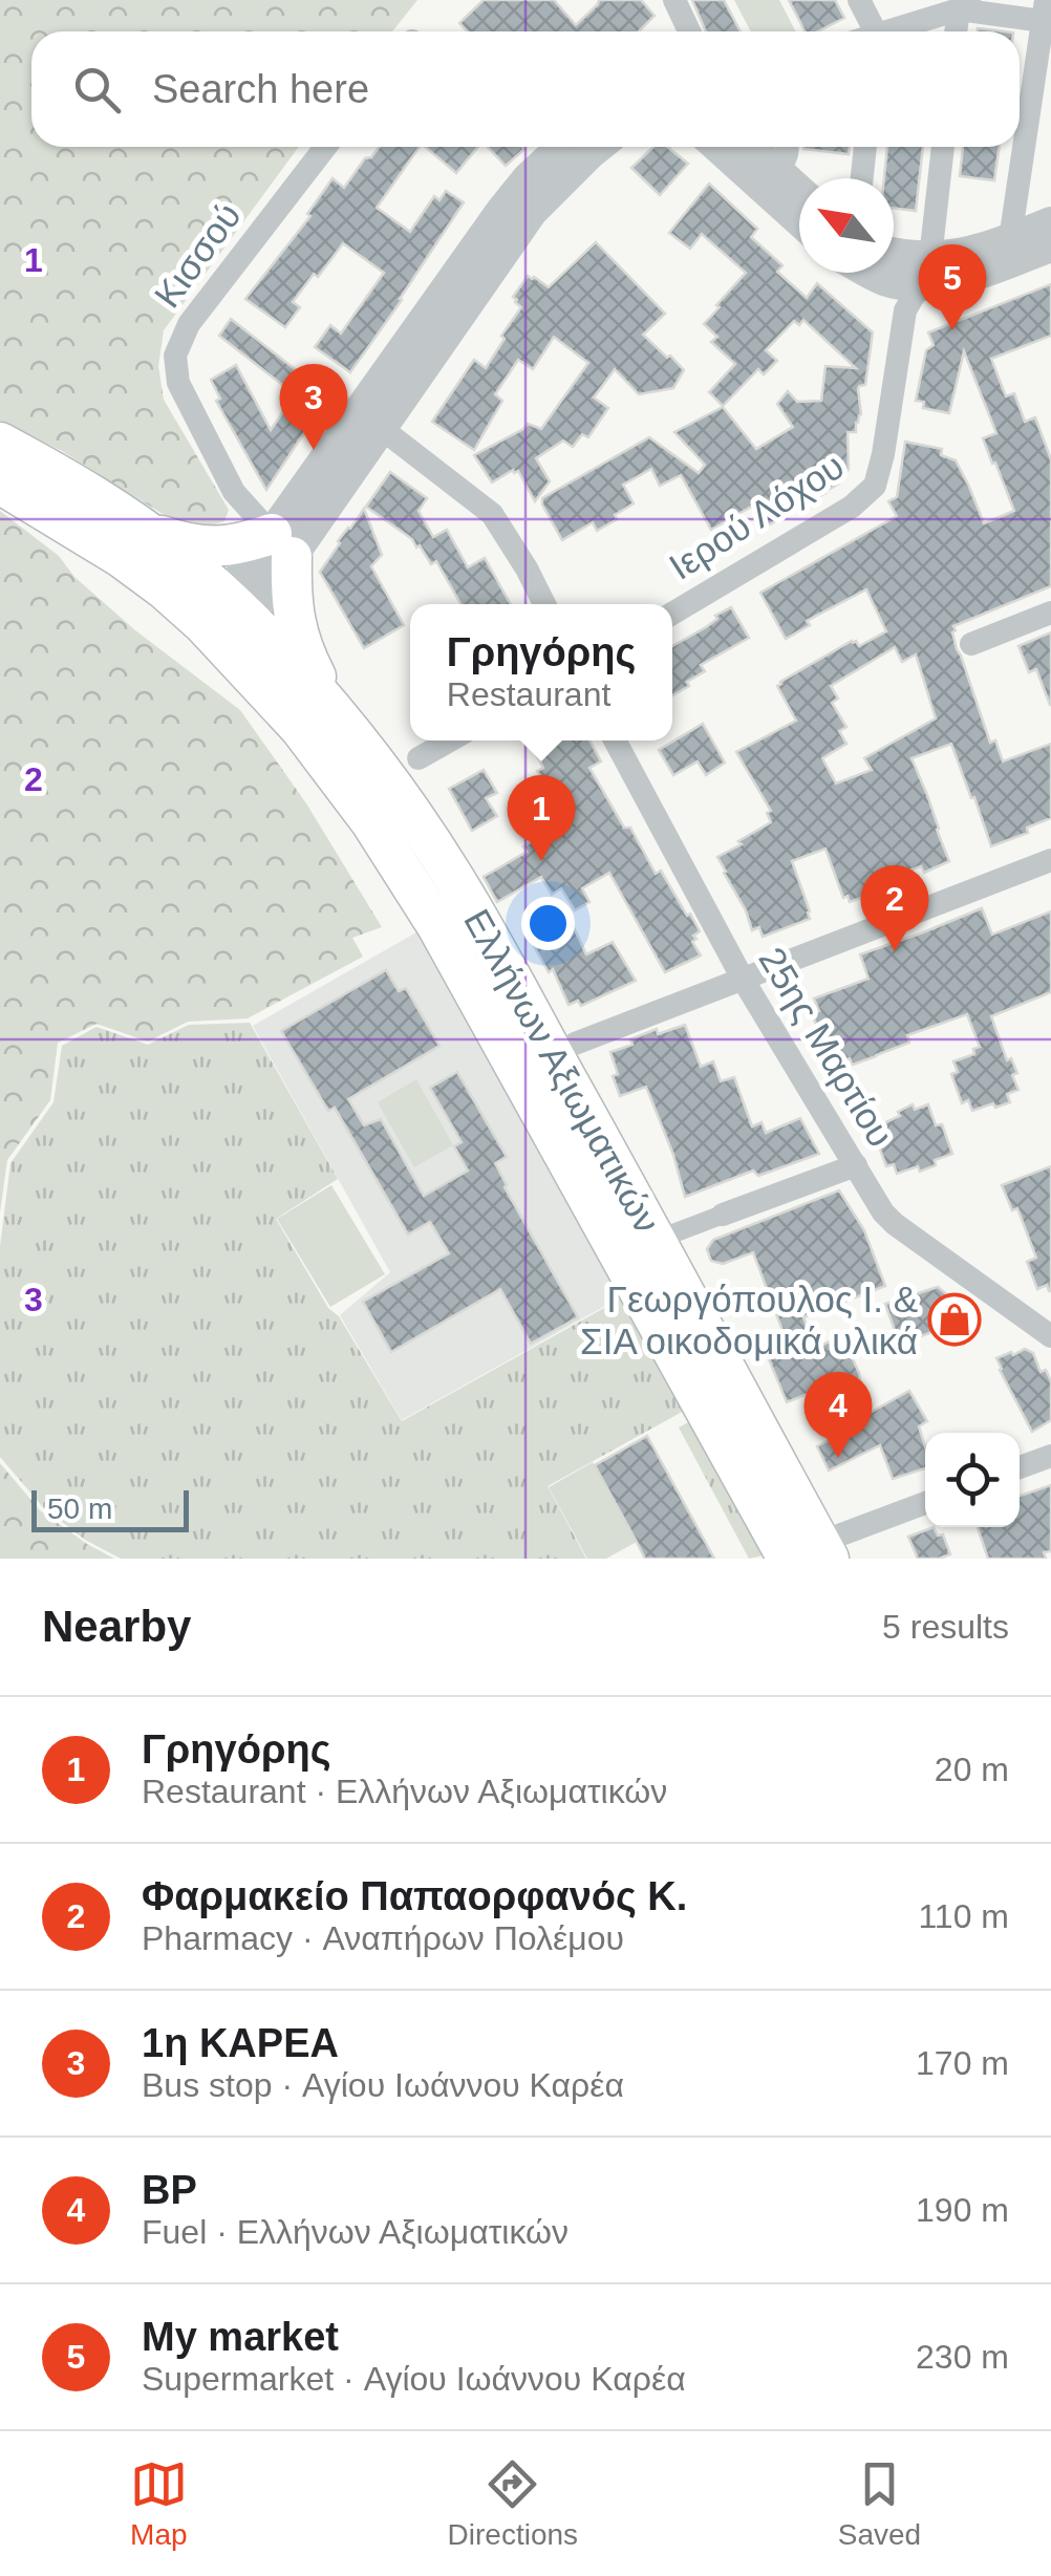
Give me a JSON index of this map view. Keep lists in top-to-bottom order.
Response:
{
  "streets": {
    "main road": ["Ελλήνων Αξιωματικών"],
    "street": ["Κισσού", "Ιερού Λόχου", "25ης Μαρτίου"]
  },
  "places": {
    "shop": ["Γεωργόπουλος Ι. & ΣΙΑ οικοδομικά υλικά"]
  },
  "scale_bar": "50 m",
  "north": "top left",
  "page": {
    "search": "Search here",
    "pins": [
      "5",
      "3",
      "1",
      "2",
      "4"
    ],
    "popup": ["Γρηγόρης", "Restaurant"],
    "scale": "50 m",
    "heading": ["Nearby", "5 results"],
    "list": [
      {
        "mark": "1",
        "name": "Γρηγόρης",
        "note": "Restaurant · Ελλήνων Αξιωματικών",
        "value": "20 m"
      },
      {
        "mark": "2",
        "name": "Φαρμακείο Παπαορφανός Κ.",
        "note": "Pharmacy · Αναπήρων Πολέμου",
        "value": "110 m"
      },
      {
        "mark": "3",
        "name": "1η ΚΑΡΕΑ",
        "note": "Bus stop · Αγίου Ιωάννου Καρέα",
        "value": "170 m"
      },
      {
        "mark": "4",
        "name": "BP",
        "note": "Fuel · Ελλήνων Αξιωματικών",
        "value": "190 m"
      },
      {
        "mark": "5",
        "name": "My market",
        "note": "Supermarket · Αγίου Ιωάννου Καρέα",
        "value": "230 m"
      }
    ],
    "nav": ["Map", "Directions", "Saved"]
  },
  "grid": {
    "rows": ["1", "2", "3"]
  }
}
